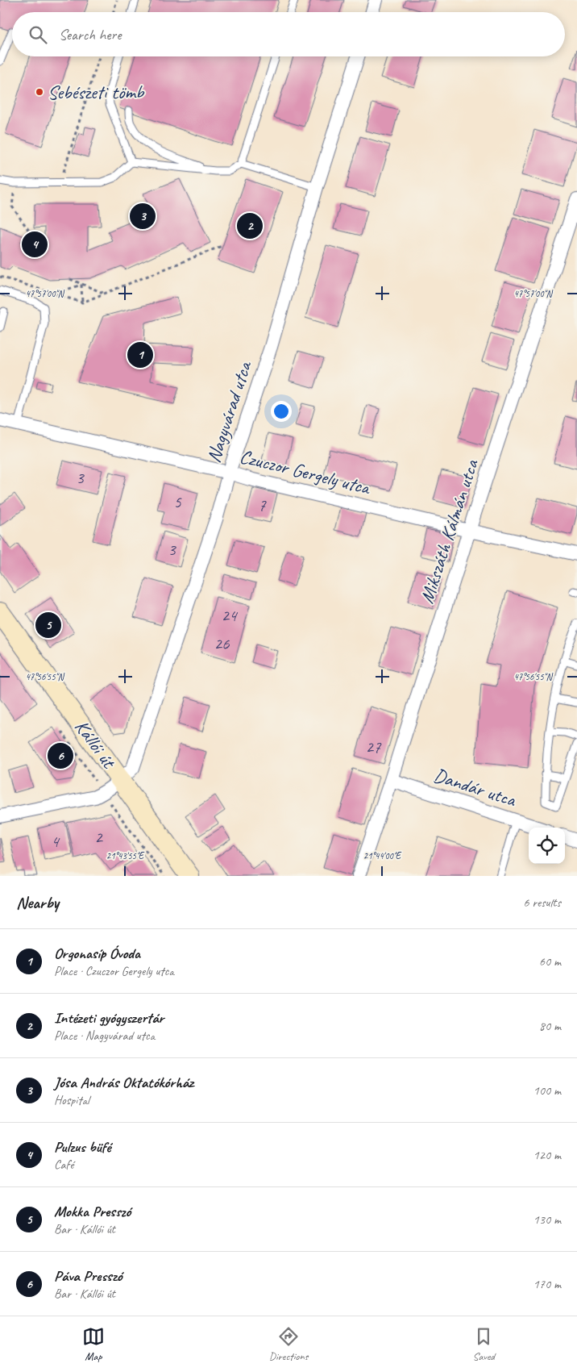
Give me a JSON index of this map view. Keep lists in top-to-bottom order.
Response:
{
  "streets": {
    "main road": ["Kállói út"],
    "street": [
      "Nagyvárad utca",
      "Czuczor Gergely utca",
      "Mikszáth Kálmán utca",
      "Dandár utca"
    ]
  },
  "crossings": [
    ["Nagyvárad utca", "Czuczor Gergely utca"],
    ["Nagyvárad utca", "Kállói út"],
    ["Czuczor Gergely utca", "Mikszáth Kálmán utca"],
    ["Mikszáth Kálmán utca", "Dandár utca"]
  ],
  "places": ["Sebészeti tömb"],
  "house_numbers": [
    "3",
    "5",
    "7",
    "3",
    "24",
    "26",
    "27",
    "2",
    "4"
  ],
  "page": {
    "search": "Search here",
    "pins": [
      "3",
      "2",
      "4",
      "1",
      "5",
      "6"
    ],
    "heading": ["Nearby", "6 results"],
    "list": [
      {
        "mark": "1",
        "name": "Orgonasíp Óvoda",
        "note": "Place · Czuczor Gergely utca",
        "value": "60 m"
      },
      {
        "mark": "2",
        "name": "Intézeti gyógyszertár",
        "note": "Place · Nagyvárad utca",
        "value": "80 m"
      },
      {
        "mark": "3",
        "name": "Jósa András Oktatókórház",
        "note": "Hospital",
        "value": "100 m"
      },
      {
        "mark": "4",
        "name": "Pulzus büfé",
        "note": "Café",
        "value": "120 m"
      },
      {
        "mark": "5",
        "name": "Mokka Presszó",
        "note": "Bar · Kállói út",
        "value": "130 m"
      },
      {
        "mark": "6",
        "name": "Páva Presszó",
        "note": "Bar · Kállói út",
        "value": "170 m"
      }
    ],
    "nav": ["Map", "Directions", "Saved"]
  },
  "coordinates": [
    "47°57'00\"N",
    "47°56'55\"N",
    "21°43'55\"E",
    "21°44'00\"E"
  ]
}
